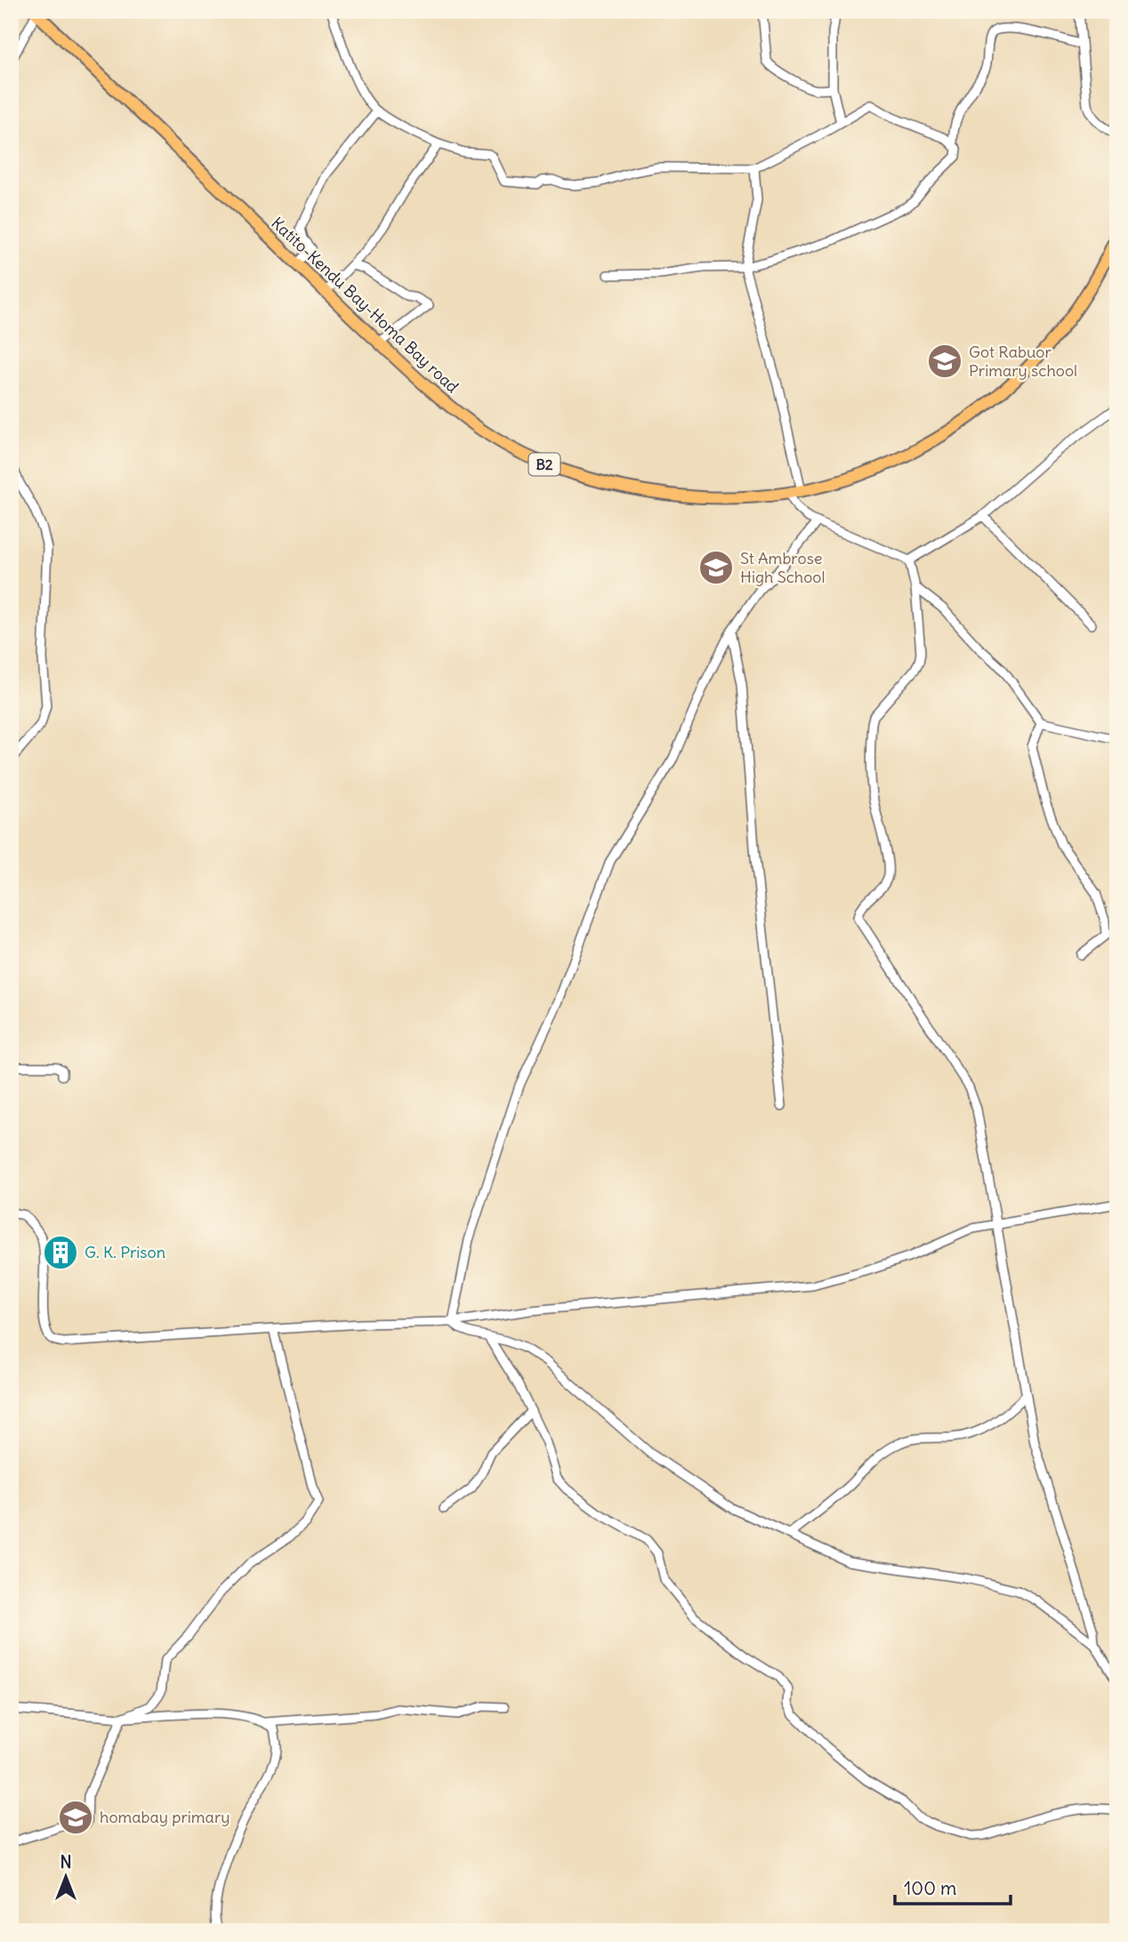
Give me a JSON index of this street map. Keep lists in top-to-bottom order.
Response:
{
  "streets": {
    "highway": ["Katito-Kendu Bay-Homa Bay road", "B2"]
  },
  "places": {
    "school or university": ["Got Rabuor Primary school", "St Ambrose High School", "homabay primary"],
    "building": ["G. K. Prison"]
  },
  "scale_bar": "100 m",
  "north": "top"
}
